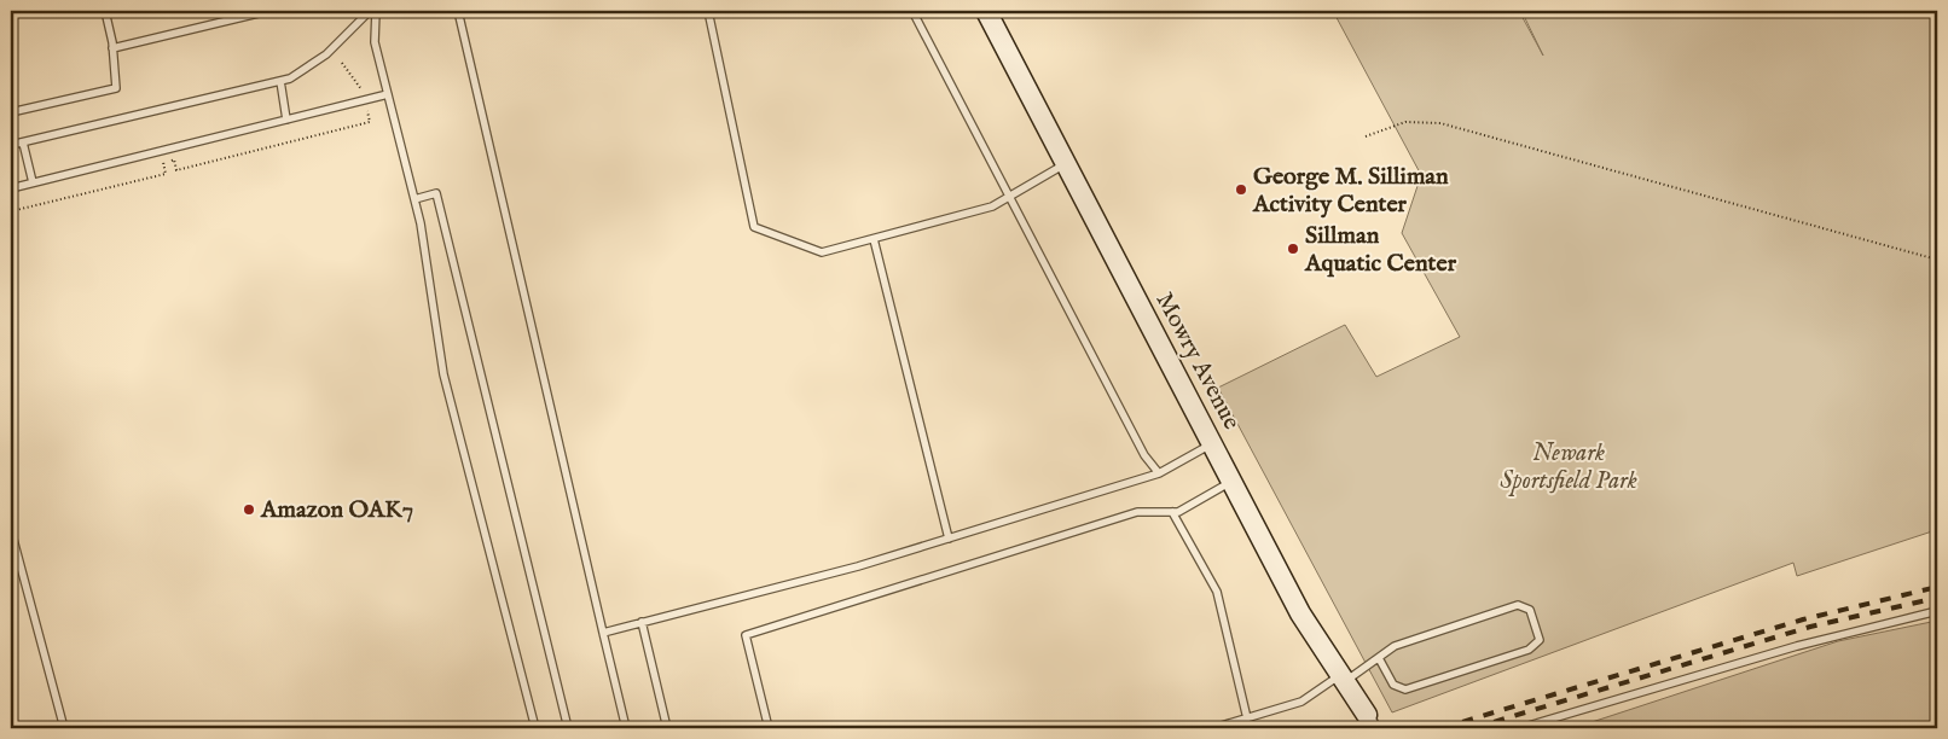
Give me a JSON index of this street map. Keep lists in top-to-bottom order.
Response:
{
  "streets": {
    "main road": ["Mowry Avenue"]
  },
  "parks": ["Newark Sportsfield Park"],
  "places": ["George M. Silliman Activity Center", "Sillman Aquatic Center", "Amazon OAK7"]
}
